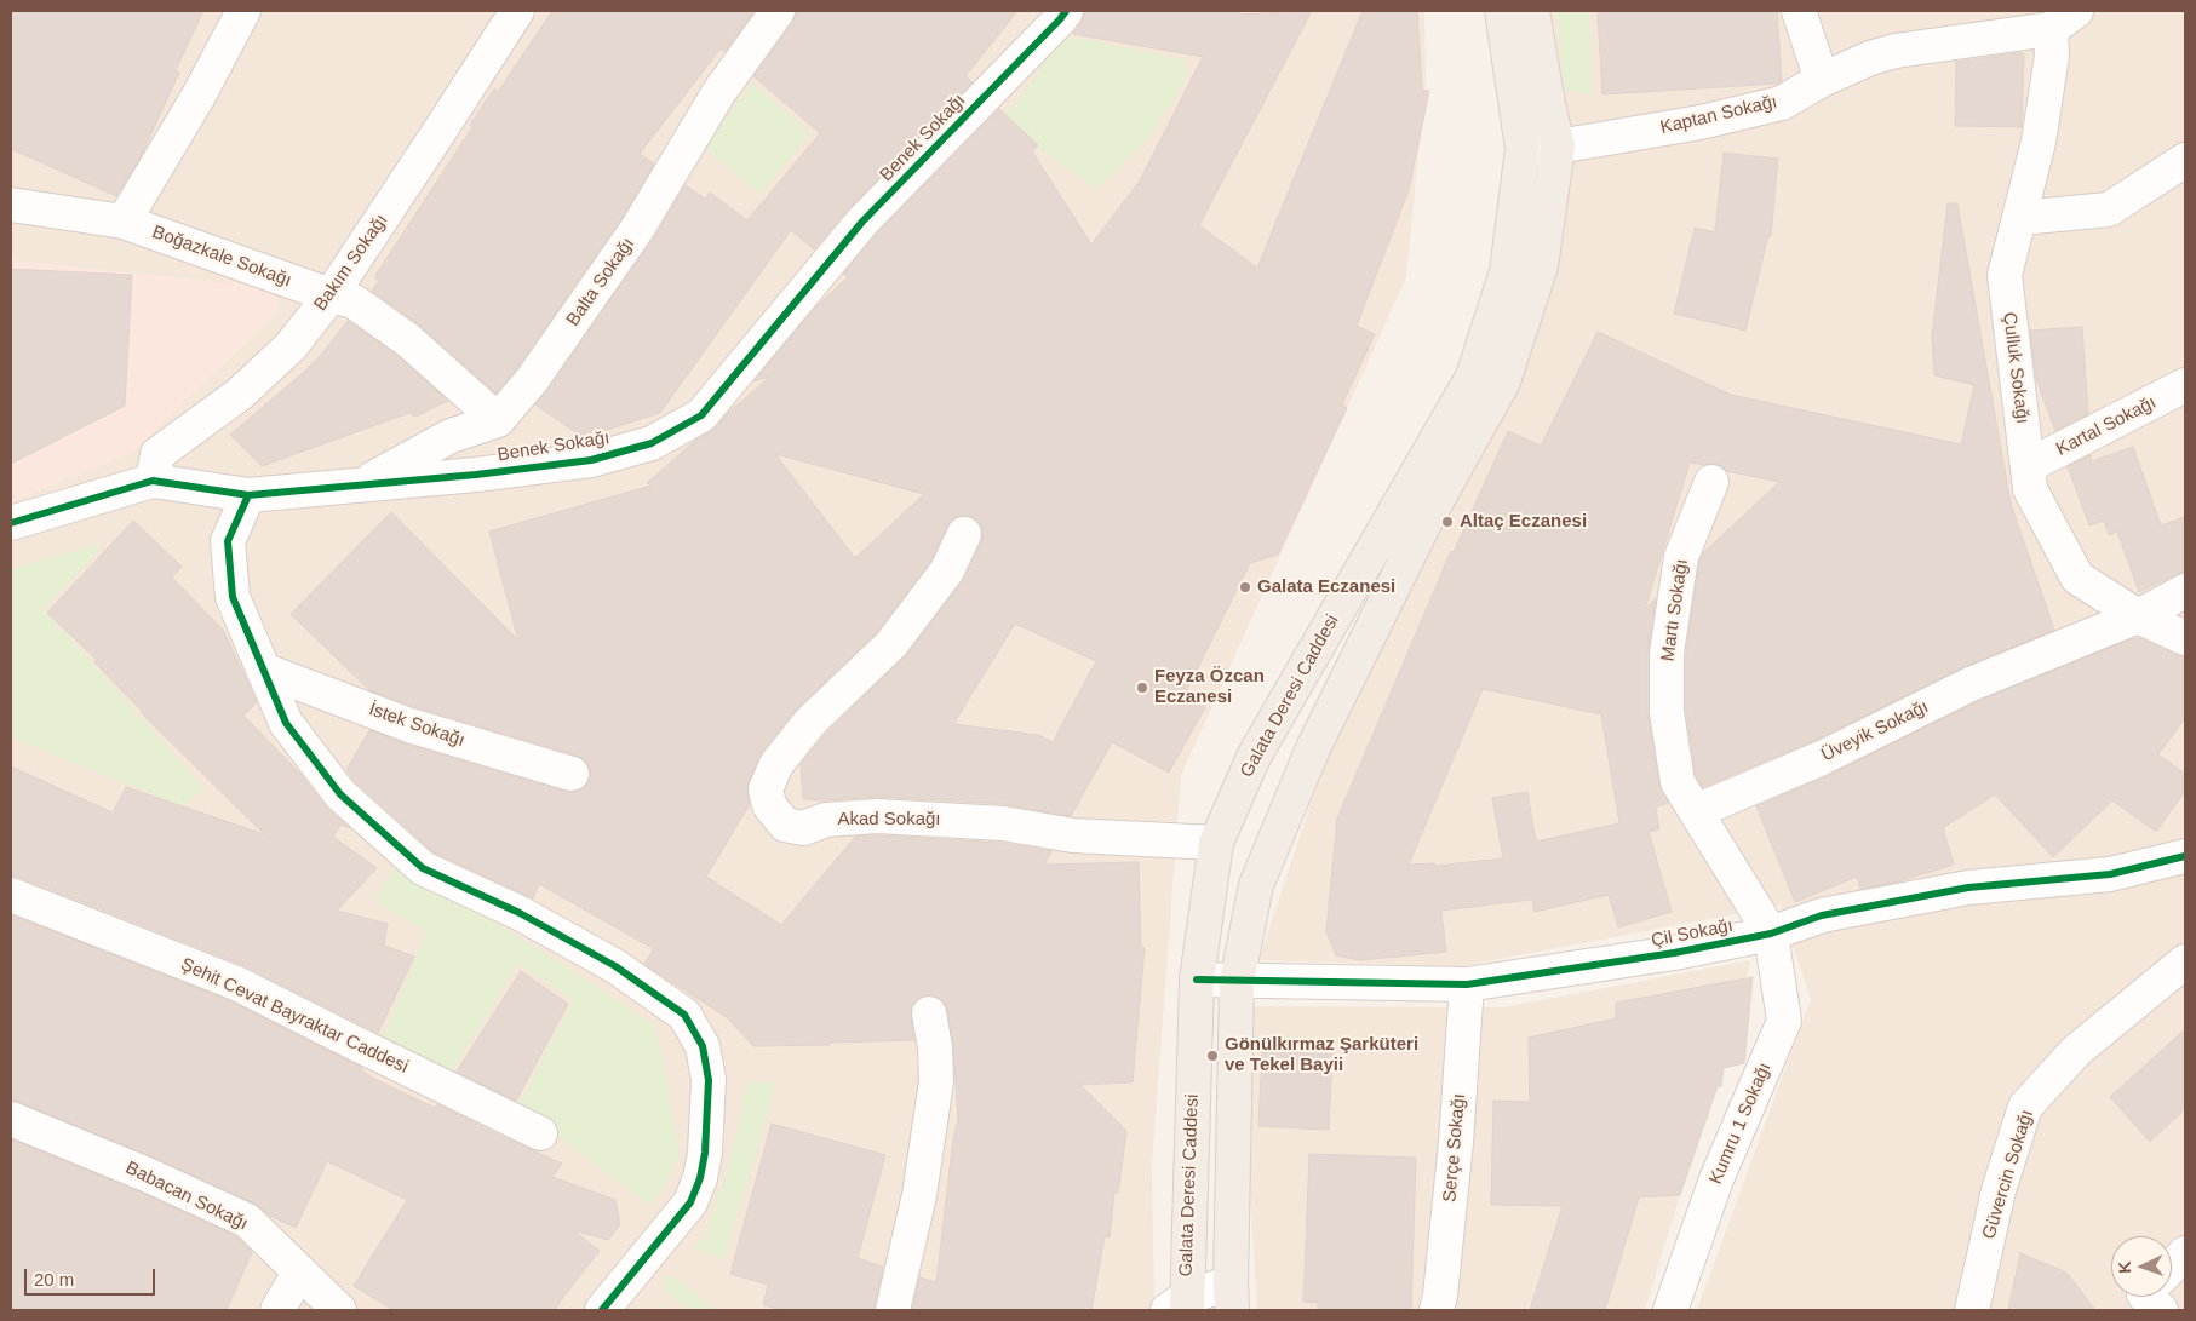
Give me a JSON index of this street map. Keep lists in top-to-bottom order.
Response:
{
  "streets": {
    "main road": ["Galata Deresi Caddesi"],
    "street": [
      "Kaptan Sokağı",
      "Benek Sokağı",
      "Boğazkale Sokağı",
      "Bakım Sokağı",
      "Balta Sokağı",
      "Çulluk Sokağı",
      "Kartal Sokağı",
      "Martı Sokağı",
      "İstek Sokağı",
      "Üveyik Sokağı",
      "Akad Sokağı",
      "Çil Sokağı",
      "Şehit Cevat Bayraktar Caddesi",
      "Kumru 1 Sokağı",
      "Serçe Sokağı",
      "Güvercin Sokağı",
      "Babacan Sokağı"
    ]
  },
  "crossings": [
    ["Kaptan Sokağı", "Çulluk Sokağı"],
    ["Kaptan Sokağı", "Galata Deresi Caddesi"],
    ["Benek Sokağı", "Bakım Sokağı"],
    ["Boğazkale Sokağı", "Bakım Sokağı"],
    ["Boğazkale Sokağı", "Balta Sokağı"],
    ["Çulluk Sokağı", "Kartal Sokağı"],
    ["Çulluk Sokağı", "Üveyik Sokağı"],
    ["Martı Sokağı", "Üveyik Sokağı"],
    ["Galata Deresi Caddesi", "Akad Sokağı"],
    ["Galata Deresi Caddesi", "Çil Sokağı"],
    ["Çil Sokağı", "Kumru 1 Sokağı"],
    ["Çil Sokağı", "Serçe Sokağı"]
  ],
  "places": [
    "Altaç Eczanesi",
    "Galata Eczanesi",
    "Feyza Özcan Eczanesi",
    "Gönülkırmaz Şarküteri ve Tekel Bayii"
  ],
  "scale_bar": "20 m",
  "north": "left"
}
